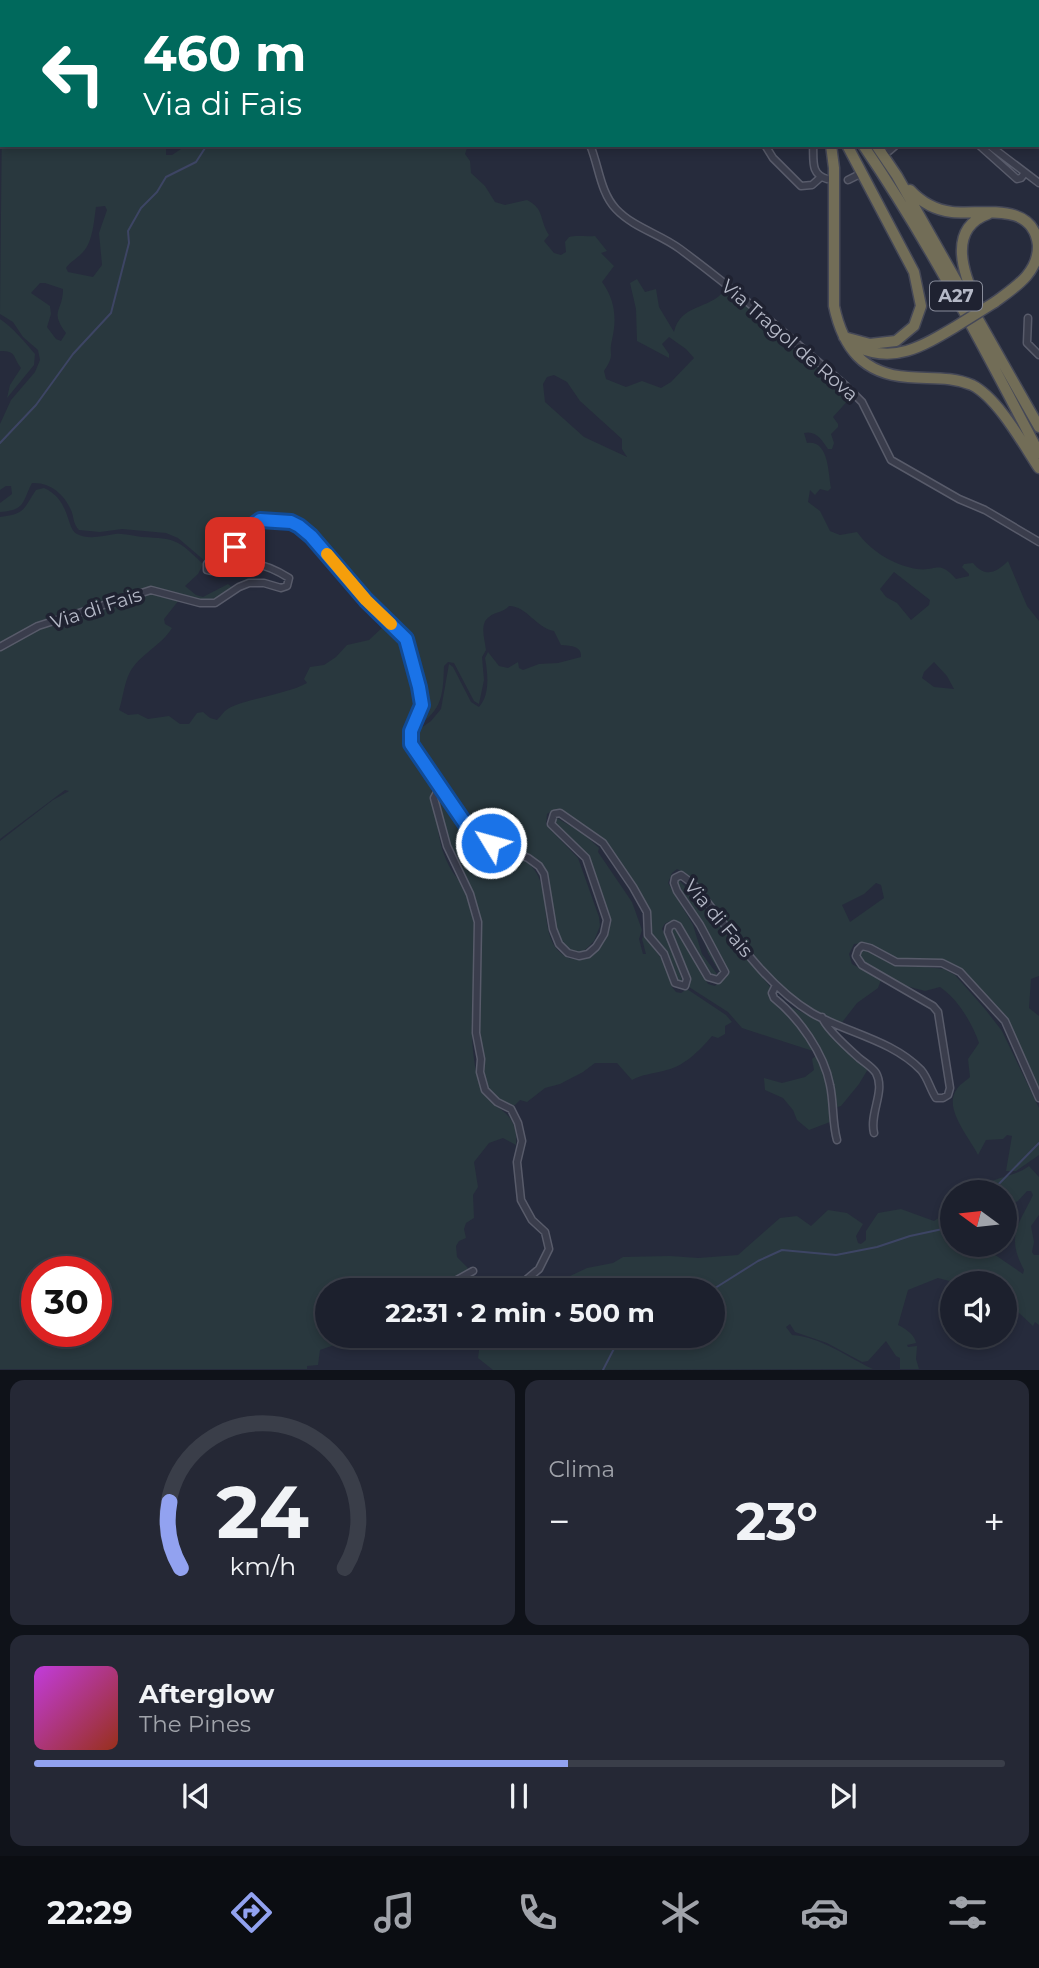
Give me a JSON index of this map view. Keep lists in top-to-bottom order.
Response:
{
  "streets": {
    "highway": ["A27"],
    "street": ["Via Tragol de Rova", "Via di Fais"]
  },
  "north": "left",
  "page": {
    "turn": ["460 m", "Via di Fais"],
    "limit": "30",
    "trip": "22:31 · 2 min · 500 m",
    "tile": "Clima",
    "heat": ["−", "23°", "+"],
    "song": ["Afterglow", "The Pines"],
    "tabs": "22:29",
    "gauge": ["24", "km/h"]
  }
}
